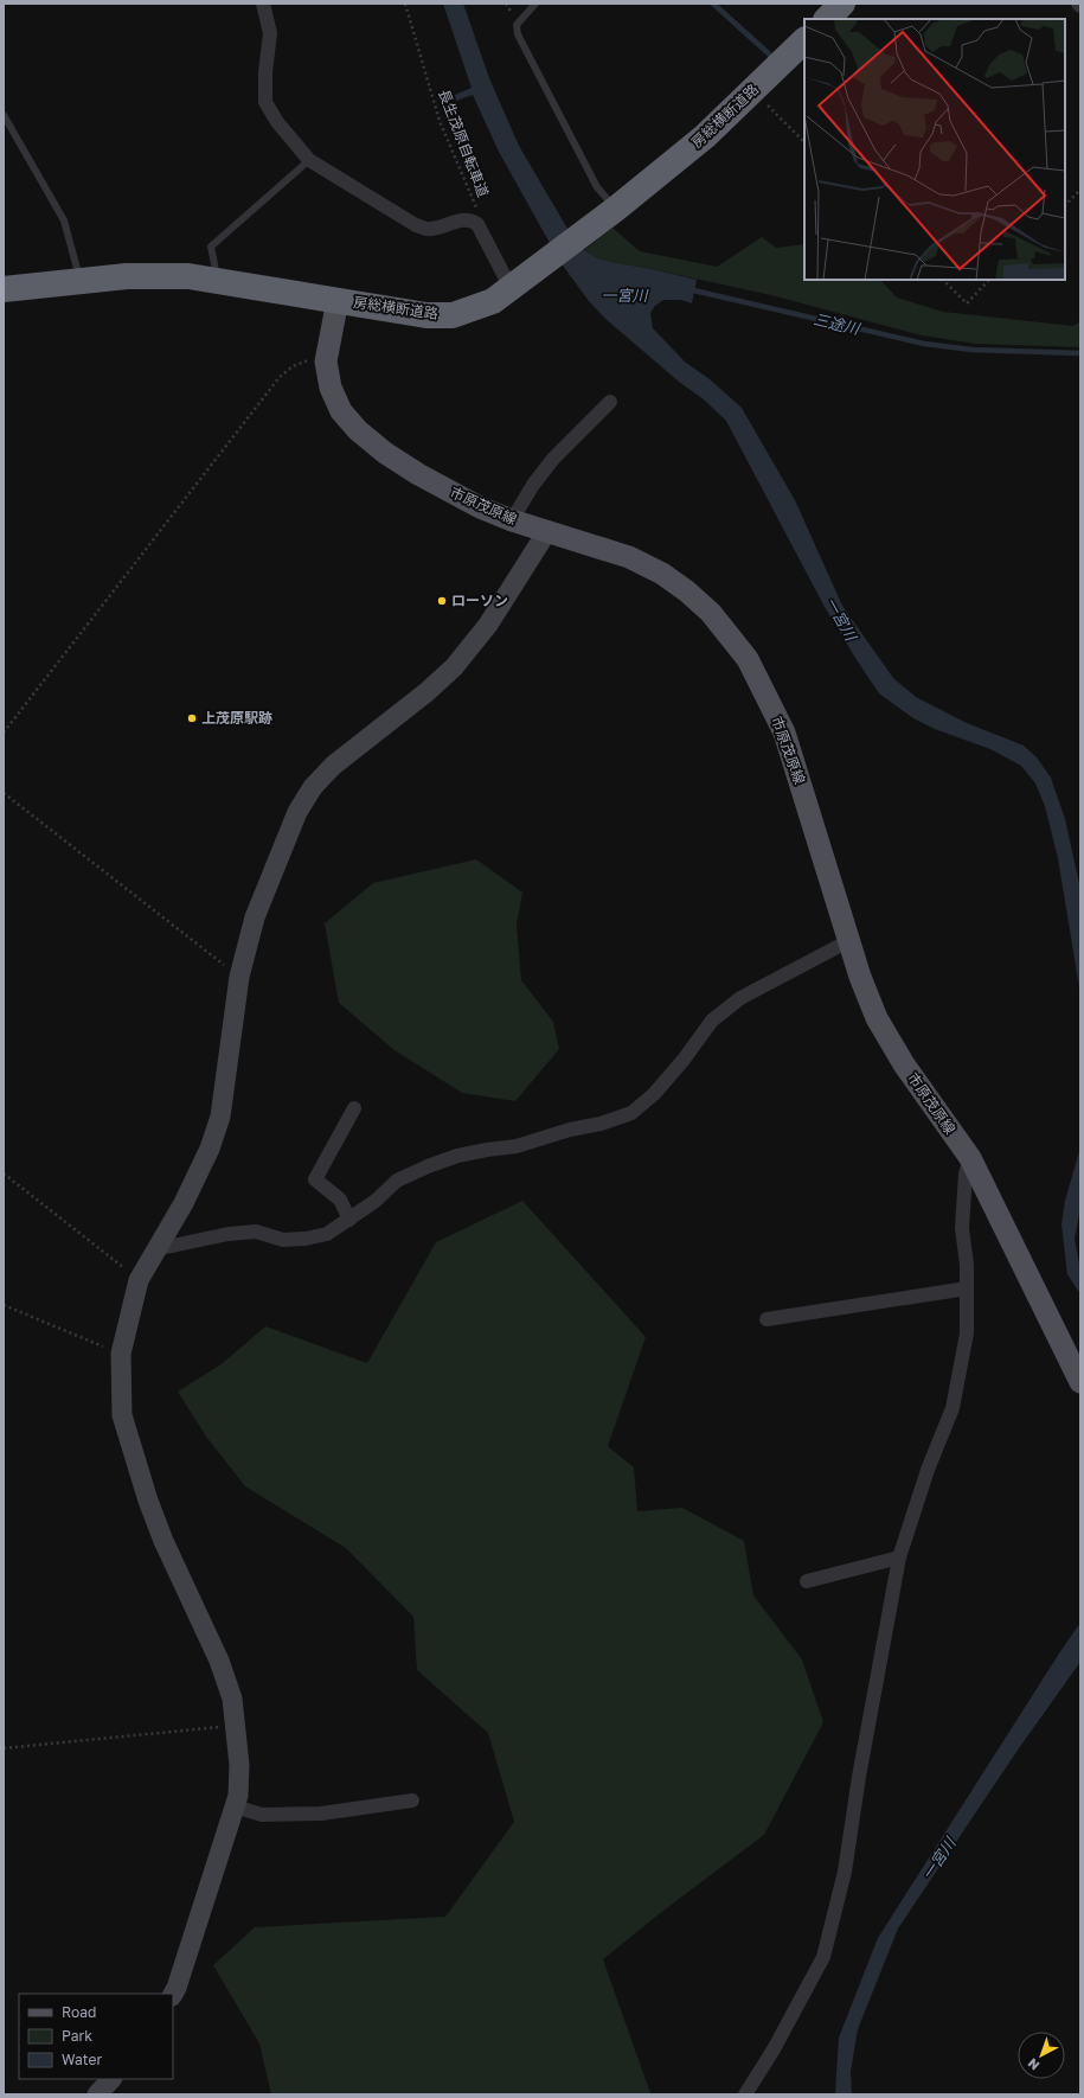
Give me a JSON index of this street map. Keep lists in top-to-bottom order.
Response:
{
  "streets": {
    "highway": ["房総横断道路"],
    "main road": ["市原茂原線"],
    "path": ["長生茂原自転車道"]
  },
  "crossings": [
    ["房総横断道路", "市原茂原線"]
  ],
  "water": ["一宮川", "三途川"],
  "places": ["ローソン", "上茂原駅跡"],
  "legend": ["Road", "Park", "Water"],
  "north": "bottom left"
}
